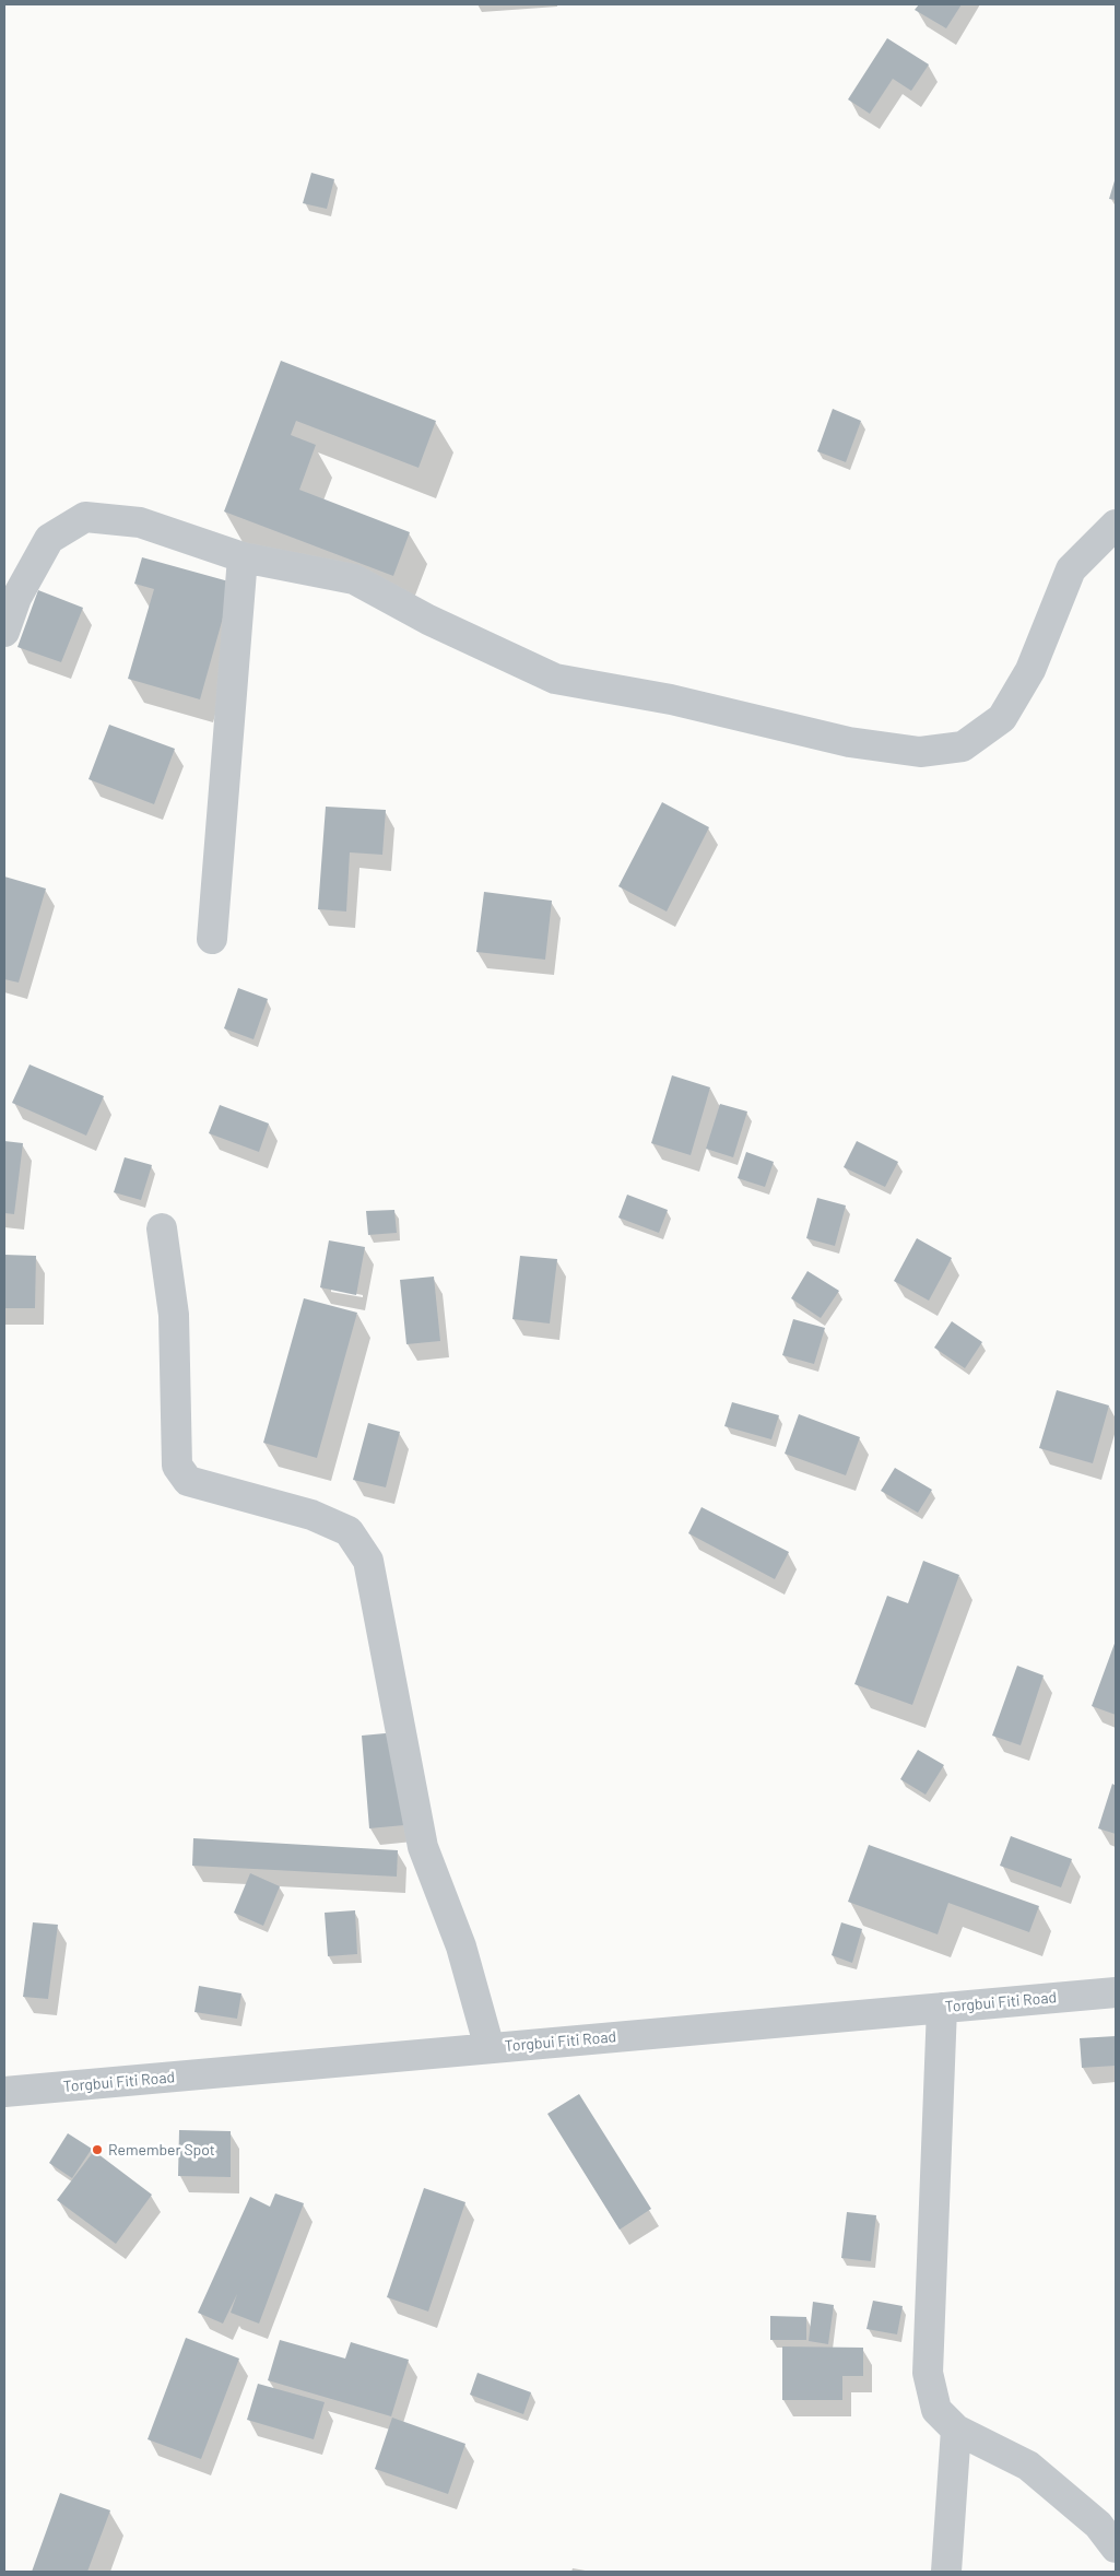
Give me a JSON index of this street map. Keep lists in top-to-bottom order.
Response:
{
  "streets": {
    "street": ["Torgbui Fiti Road"]
  },
  "places": ["Remember Spot"]
}
